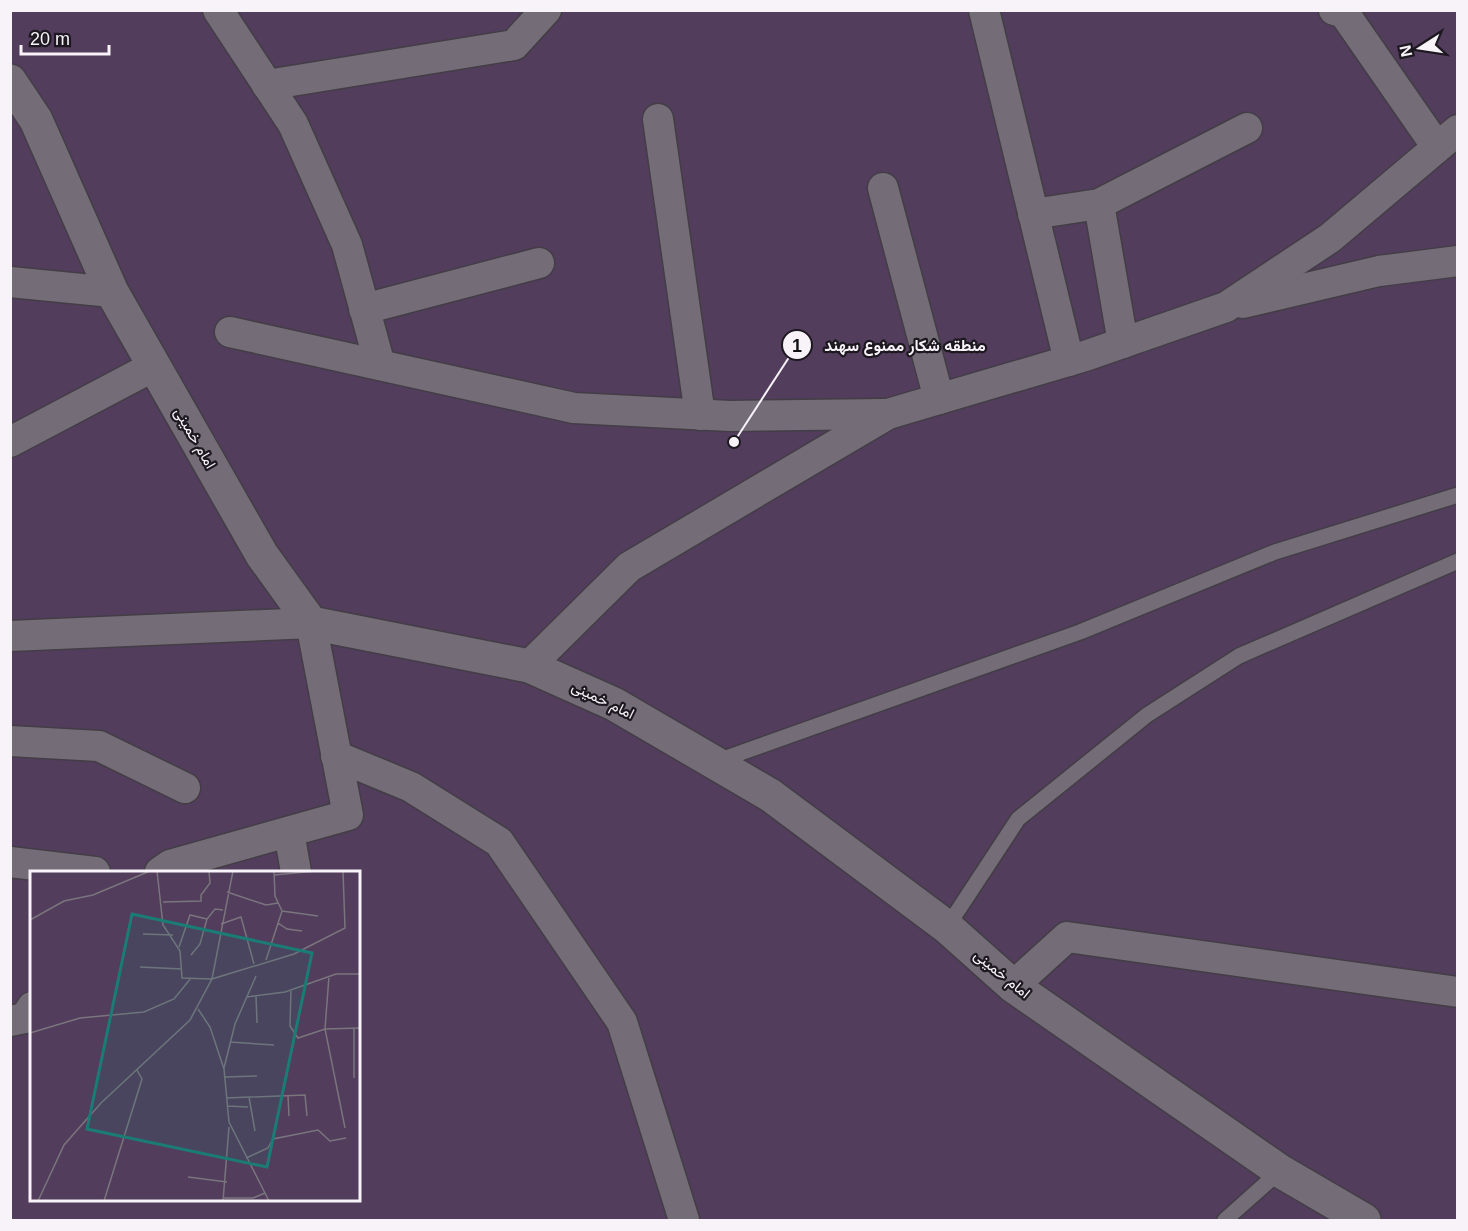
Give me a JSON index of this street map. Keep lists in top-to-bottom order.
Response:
{
  "streets": {
    "street": ["امام خمینی"]
  },
  "places": ["منطقه شکار ممنوع سهند"],
  "scale_bar": "20 m",
  "north": "left"
}
